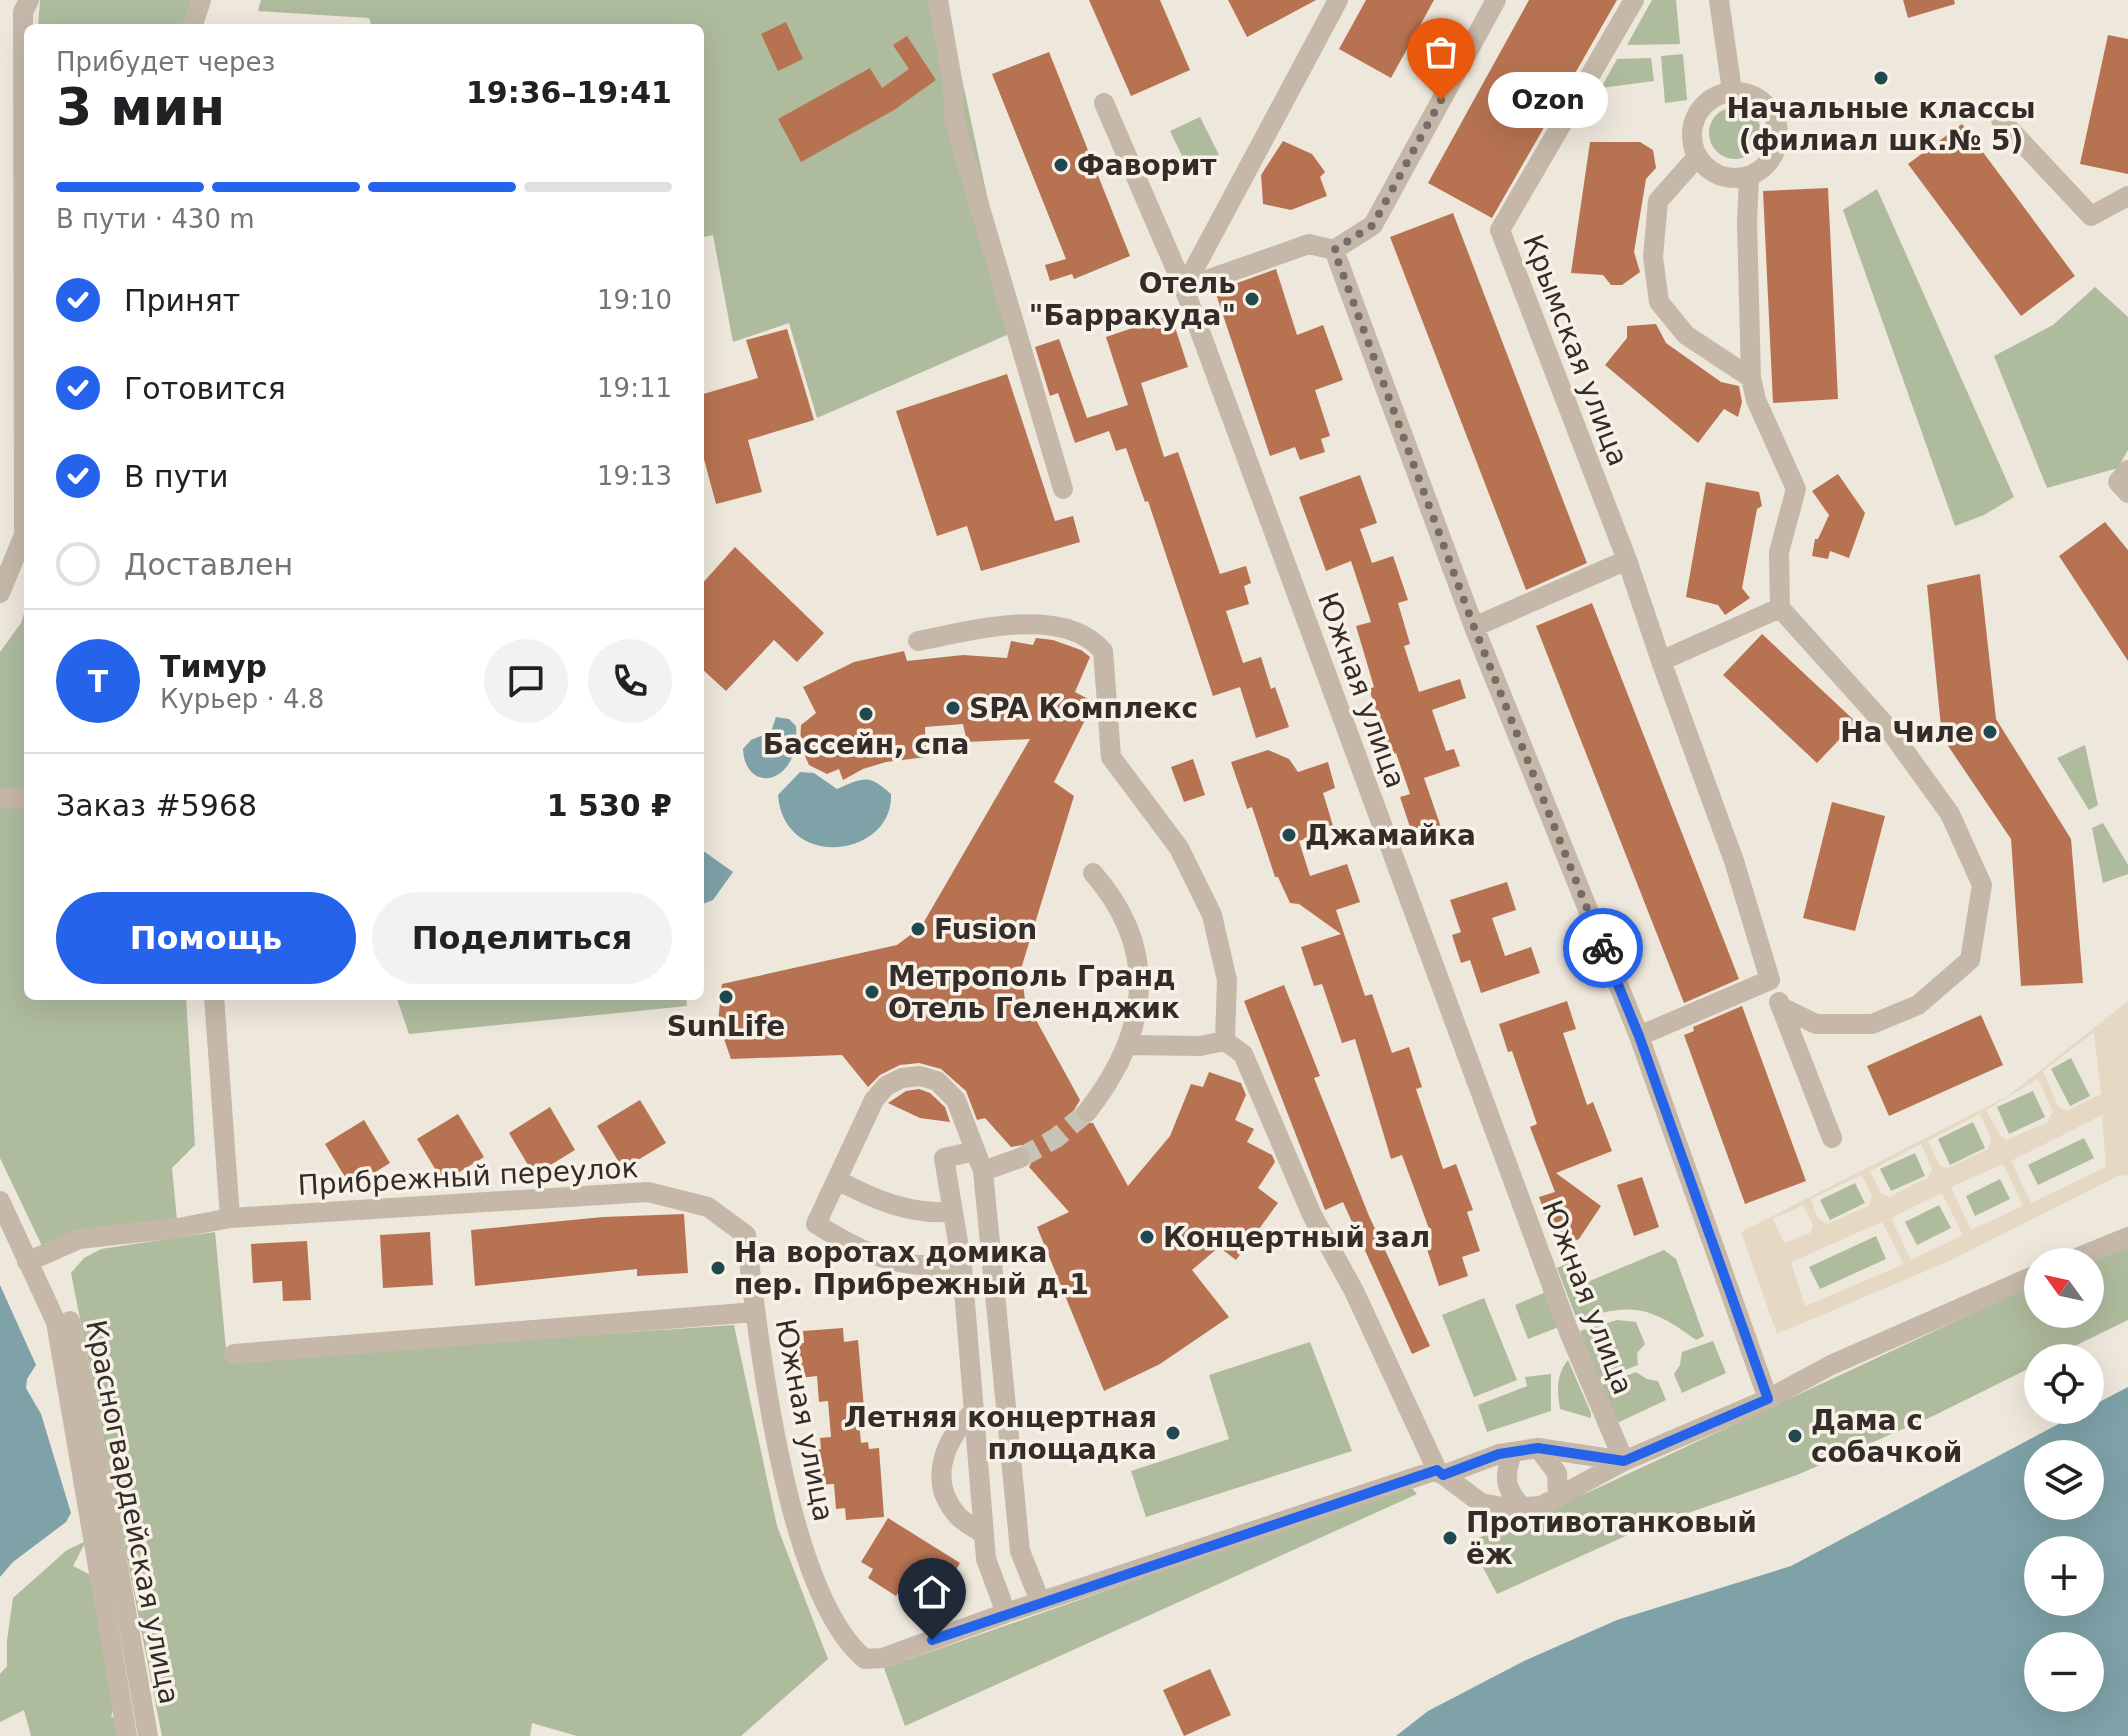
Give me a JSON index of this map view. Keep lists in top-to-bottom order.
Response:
{
  "streets": {
    "street": [
      "Крымская улица",
      "Южная улица",
      "Прибрежный переулок",
      "Красногвардейская улица"
    ]
  },
  "crossings": [
    ["Южная улица", "Прибрежный переулок"],
    ["Прибрежный переулок", "Красногвардейская улица"]
  ],
  "places": [
    "Начальные классы (филиал шк.№ 5)",
    "Ozon",
    "Фаворит",
    "Отель \"Барракуда\"",
    "SPA Комплекс",
    "Бассейн, спа",
    "На Чиле",
    "Джамайка",
    "Fusion",
    "Метрополь Гранд Отель Геленджик",
    "SunLife",
    "Концертный зал",
    "На воротах домика пер. Прибрежный д.1",
    "Летняя концертная площадка",
    "Дама с собачкой",
    "Противотанковый ёж"
  ],
  "north": "top left",
  "page": {
    "heading": ["3 мин", "Прибудет через", "19:36–19:41"],
    "panel": [
      "Тимур",
      "Курьер · 4.8",
      "Заказ #5968",
      "1 530 ₽"
    ],
    "bubble": "Ozon",
    "bar": "В пути · 430 m",
    "list": [
      ["Принят", "19:10"],
      ["Готовится", "19:11"],
      ["В пути", "19:13"],
      "Доставлен"
    ],
    "round": "Т",
    "buttons": ["Помощь", "Поделиться"],
    "map_buttons": ["+", "−"]
  }
}
